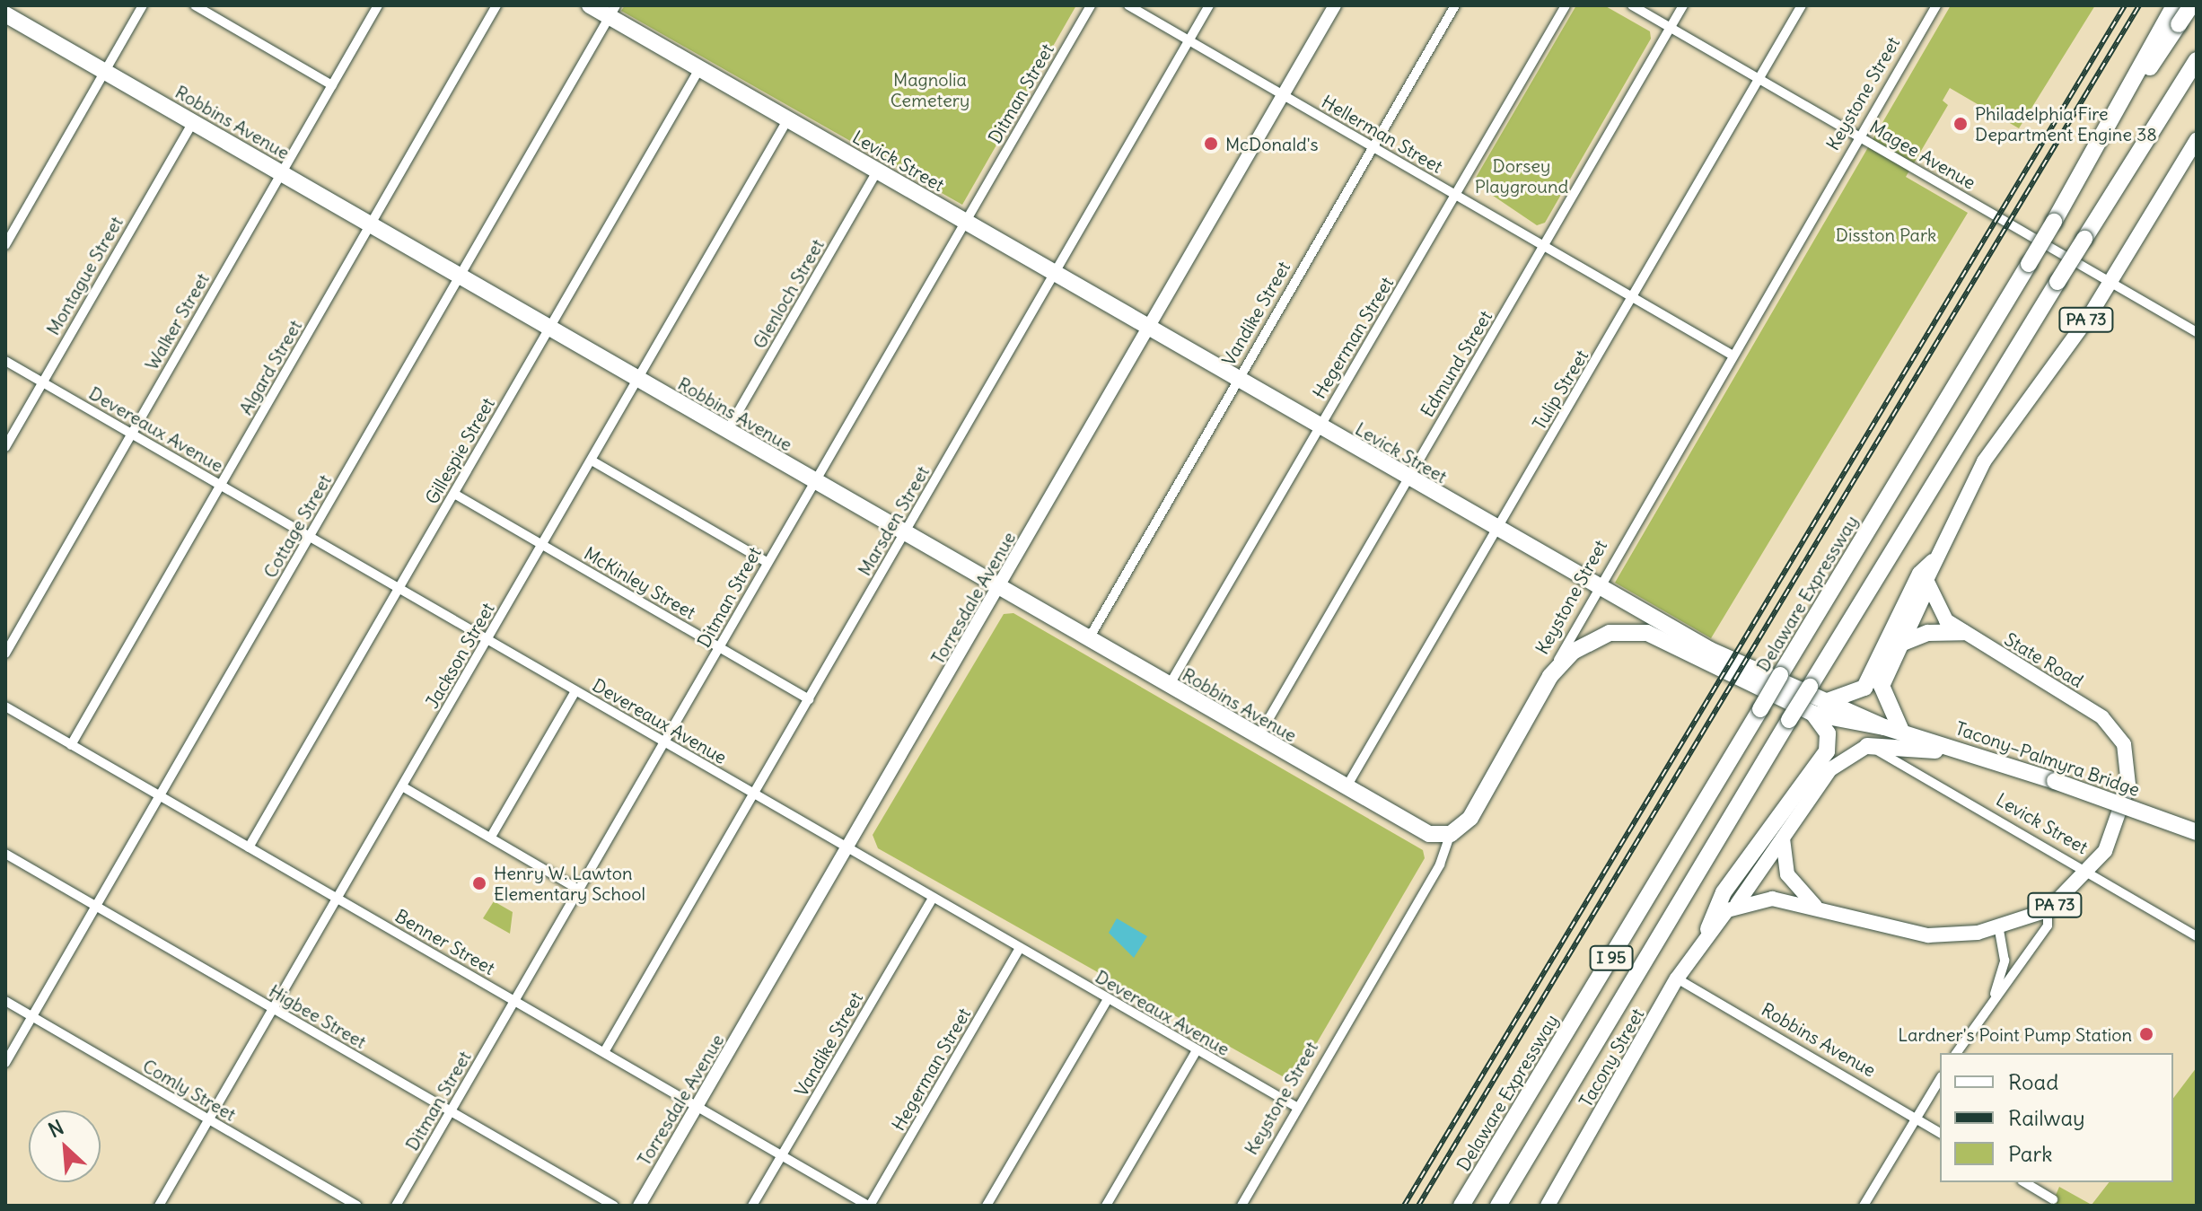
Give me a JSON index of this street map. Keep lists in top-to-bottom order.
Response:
{
  "streets": {
    "highway": [
      "Keystone Street",
      "Robbins Avenue",
      "Levick Street",
      "PA 73",
      "Delaware Expressway",
      "Tacony–Palmyra Bridge",
      "I 95"
    ],
    "main road": ["State Road", "Tacony Street"],
    "street": [
      "Ditman Street",
      "Hellerman Street",
      "Magee Avenue",
      "Montague Street",
      "Glenloch Street",
      "Vandike Street",
      "Walker Street",
      "Hegerman Street",
      "Edmund Street",
      "Algard Street",
      "Tulip Street",
      "Devereaux Avenue",
      "Gillespie Street",
      "Marsden Street",
      "Cottage Street",
      "McKinley Street",
      "Torresdale Avenue",
      "Jackson Street",
      "Benner Street",
      "Higbee Street",
      "Comly Street"
    ]
  },
  "crossings": [
    ["Ditman Street", "Robbins Avenue"],
    ["Ditman Street", "Levick Street"],
    ["Ditman Street", "Devereaux Avenue"],
    ["Ditman Street", "McKinley Street"],
    ["Ditman Street", "Benner Street"],
    ["Ditman Street", "Higbee Street"],
    ["Keystone Street", "Robbins Avenue"],
    ["Keystone Street", "Hellerman Street"],
    ["Keystone Street", "Magee Avenue"],
    ["Keystone Street", "Levick Street"],
    ["Keystone Street", "Devereaux Avenue"],
    ["Robbins Avenue", "Montague Street"],
    ["Robbins Avenue", "Glenloch Street"],
    ["Robbins Avenue", "Vandike Street"],
    ["Robbins Avenue", "Walker Street"],
    ["Robbins Avenue", "Hegerman Street"],
    ["Robbins Avenue", "Edmund Street"],
    ["Robbins Avenue", "Algard Street"],
    ["Robbins Avenue", "Tulip Street"],
    ["Robbins Avenue", "Gillespie Street"],
    ["Robbins Avenue", "Marsden Street"],
    ["Robbins Avenue", "Cottage Street"],
    ["Robbins Avenue", "Torresdale Avenue"],
    ["Robbins Avenue", "Jackson Street"],
    ["Robbins Avenue", "Tacony Street"],
    ["Hellerman Street", "Vandike Street"],
    ["Hellerman Street", "Hegerman Street"],
    ["Hellerman Street", "Edmund Street"],
    ["Hellerman Street", "Tulip Street"],
    ["Hellerman Street", "Marsden Street"],
    ["Hellerman Street", "Torresdale Avenue"],
    ["Magee Avenue", "PA 73"],
    ["Magee Avenue", "Edmund Street"],
    ["Magee Avenue", "Tulip Street"],
    ["Levick Street", "Glenloch Street"],
    ["Levick Street", "Vandike Street"],
    ["Levick Street", "Hegerman Street"],
    ["Levick Street", "Edmund Street"],
    ["Levick Street", "Tulip Street"],
    ["Levick Street", "Gillespie Street"],
    ["Levick Street", "Marsden Street"],
    ["Levick Street", "Cottage Street"],
    ["Levick Street", "Torresdale Avenue"],
    ["Levick Street", "Jackson Street"],
    ["Levick Street", "State Road"],
    ["Levick Street", "Tacony–Palmyra Bridge"],
    ["Montague Street", "Devereaux Avenue"],
    ["Vandike Street", "Devereaux Avenue"],
    ["Vandike Street", "Benner Street"],
    ["PA 73", "State Road"],
    ["PA 73", "Tacony–Palmyra Bridge"],
    ["Walker Street", "Devereaux Avenue"],
    ["Hegerman Street", "Devereaux Avenue"],
    ["Hegerman Street", "Benner Street"],
    ["Algard Street", "Devereaux Avenue"],
    ["Algard Street", "Benner Street"],
    ["Devereaux Avenue", "Gillespie Street"],
    ["Devereaux Avenue", "Marsden Street"],
    ["Devereaux Avenue", "Cottage Street"],
    ["Devereaux Avenue", "Torresdale Avenue"],
    ["Devereaux Avenue", "Jackson Street"],
    ["Gillespie Street", "McKinley Street"],
    ["Gillespie Street", "Benner Street"],
    ["Marsden Street", "McKinley Street"],
    ["Marsden Street", "Benner Street"],
    ["Cottage Street", "Benner Street"],
    ["Cottage Street", "Higbee Street"],
    ["Cottage Street", "Comly Street"],
    ["McKinley Street", "Jackson Street"],
    ["Torresdale Avenue", "Benner Street"],
    ["Jackson Street", "Benner Street"],
    ["Jackson Street", "Higbee Street"],
    ["Jackson Street", "Comly Street"],
    ["State Road", "Tacony Street"]
  ],
  "parks": ["Magnolia Cemetery", "Dorsey Playground", "Disston Park"],
  "places": [
    "Philadelphia Fire Department Engine 38",
    "McDonald's",
    "Henry W. Lawton Elementary School",
    "Lardner's Point Pump Station"
  ],
  "legend": ["Road", "Railway", "Park"],
  "north": "top left"
}
